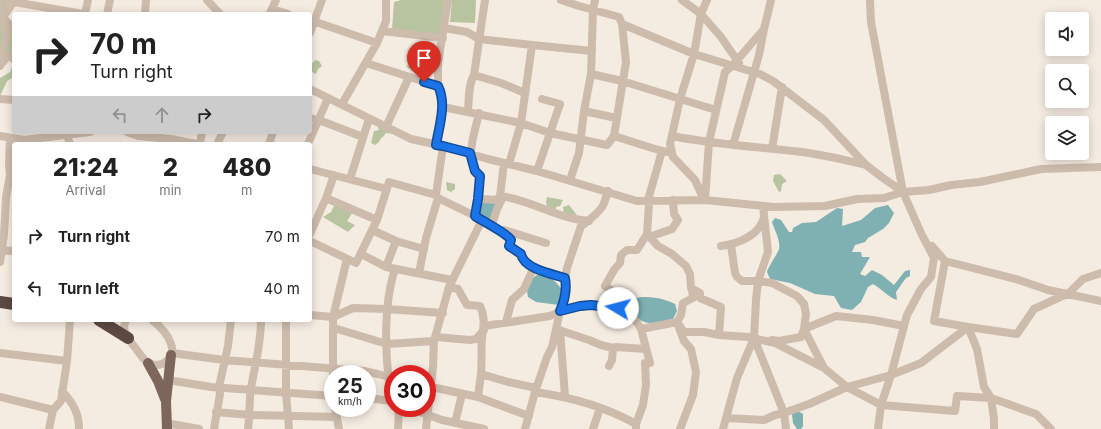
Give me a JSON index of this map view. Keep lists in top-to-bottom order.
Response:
{
  "page": {
    "turn": ["70 m", "Turn right"],
    "eta": [
      "21:24",
      "Arrival",
      "2",
      "min",
      "480",
      "m"
    ],
    "list": [
      {
        "name": "Turn right",
        "value": "70 m"
      },
      {
        "name": "Turn left",
        "value": "40 m"
      }
    ],
    "speed": "25 km/h",
    "limit": "30"
  }
}
